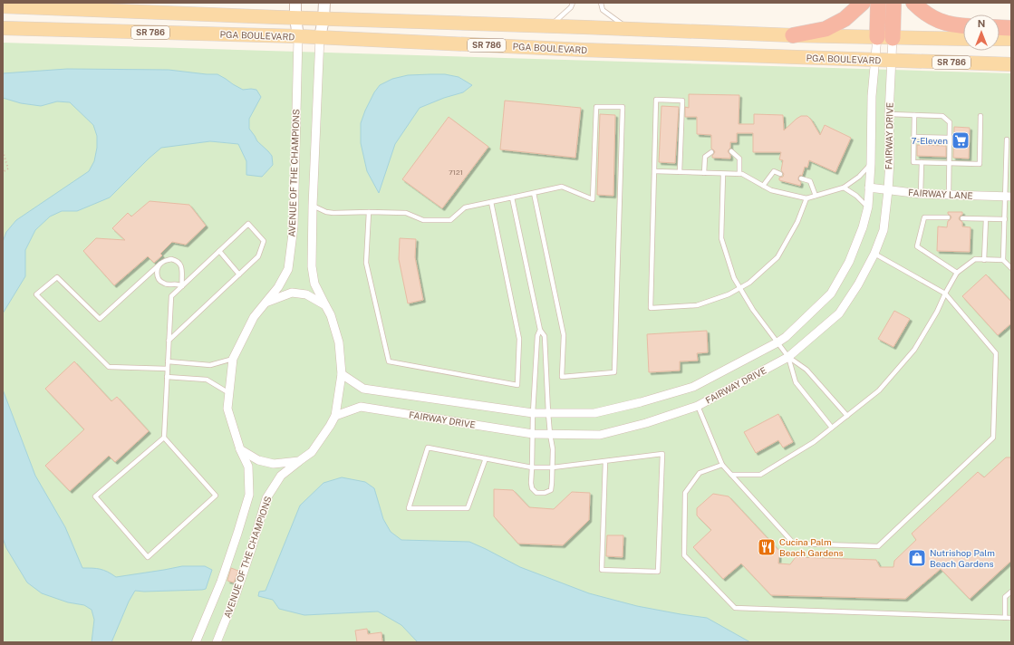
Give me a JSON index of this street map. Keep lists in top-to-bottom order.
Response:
{
  "streets": {
    "main road": ["SR 786", "PGA BOULEVARD"],
    "street": ["FAIRWAY DRIVE", "AVENUE OF THE CHAMPIONS", "FAIRWAY LANE"]
  },
  "crossings": [
    ["PGA BOULEVARD", "FAIRWAY DRIVE"],
    ["PGA BOULEVARD", "AVENUE OF THE CHAMPIONS"],
    ["FAIRWAY DRIVE", "AVENUE OF THE CHAMPIONS"],
    ["FAIRWAY DRIVE", "FAIRWAY LANE"]
  ],
  "places": {
    "supermarket": ["7-Eleven"],
    "restaurant": ["Cucina Palm Beach Gardens"],
    "shop": ["Nutrishop Palm Beach Gardens"]
  },
  "house_numbers": ["7121"],
  "north": "top"
}
